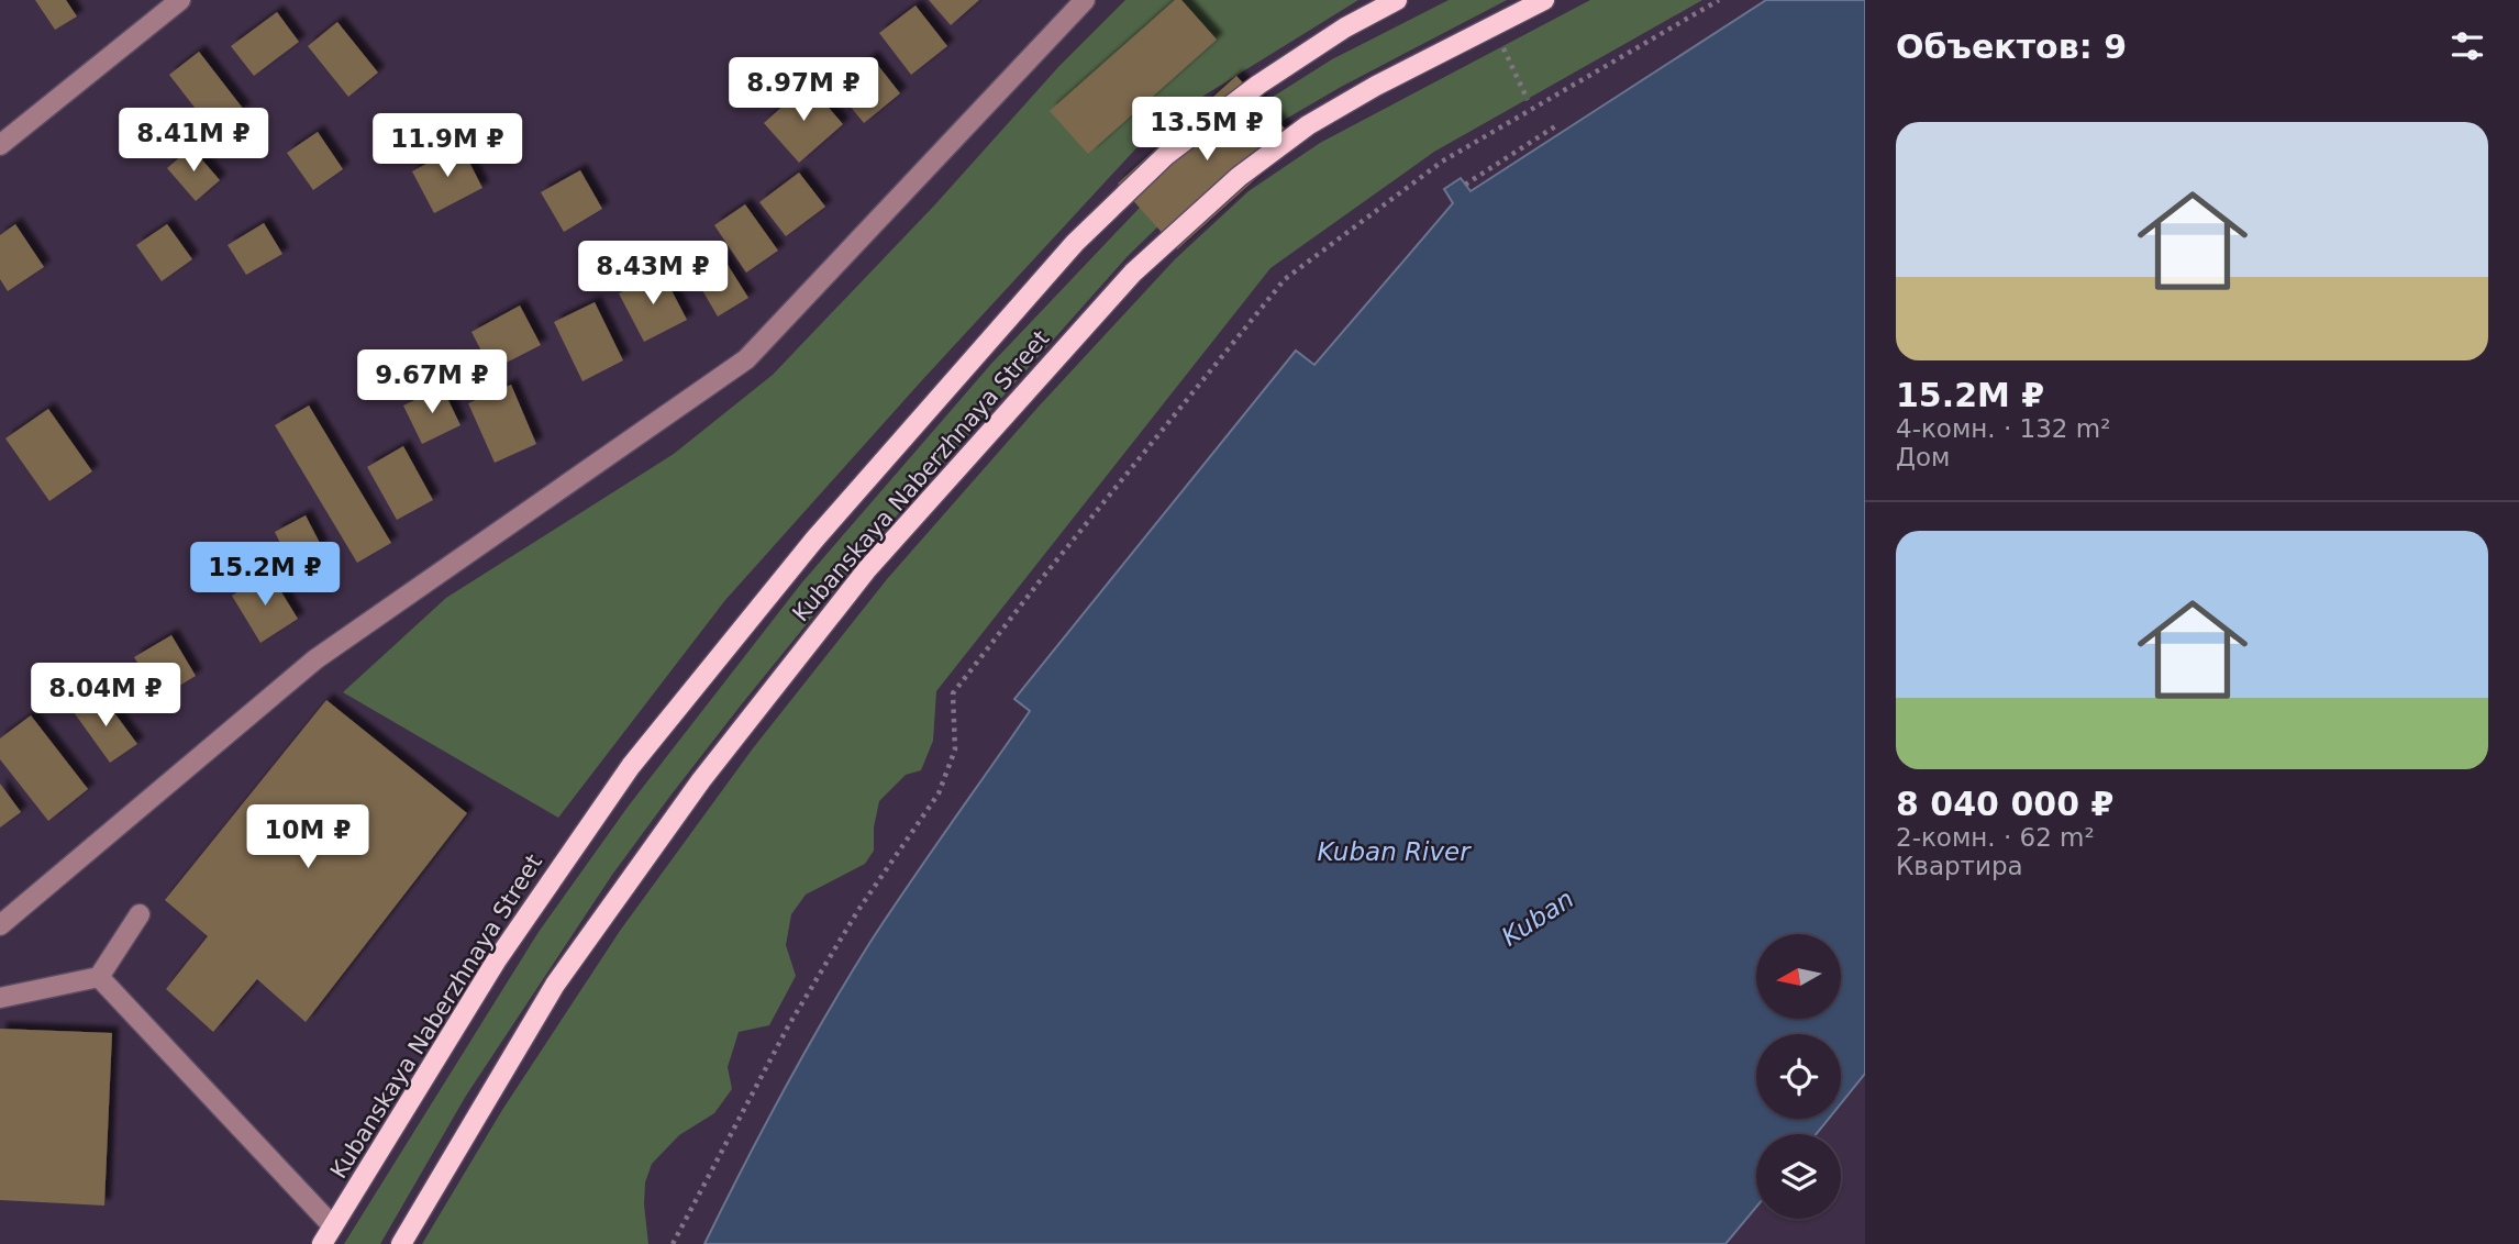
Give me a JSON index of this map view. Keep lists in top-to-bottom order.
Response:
{
  "streets": {
    "main road": ["Kubanskaya Naberzhnaya Street"]
  },
  "water": ["Kuban River", "Kuban"],
  "north": "left",
  "page": {
    "heading": "Объектов: 9",
    "price": [
      "8.97M ₽",
      "13.5M ₽",
      "8.41M ₽",
      "11.9M ₽",
      "8.43M ₽",
      "9.67M ₽",
      "15.2M ₽",
      "8.04M ₽",
      "10M ₽"
    ],
    "list": [
      {
        "name": "15.2M ₽",
        "note": "4-комн. · 132 m² · Дом"
      },
      {
        "name": "8 040 000 ₽",
        "note": "2-комн. · 62 m² · Квартира"
      }
    ]
  }
}
